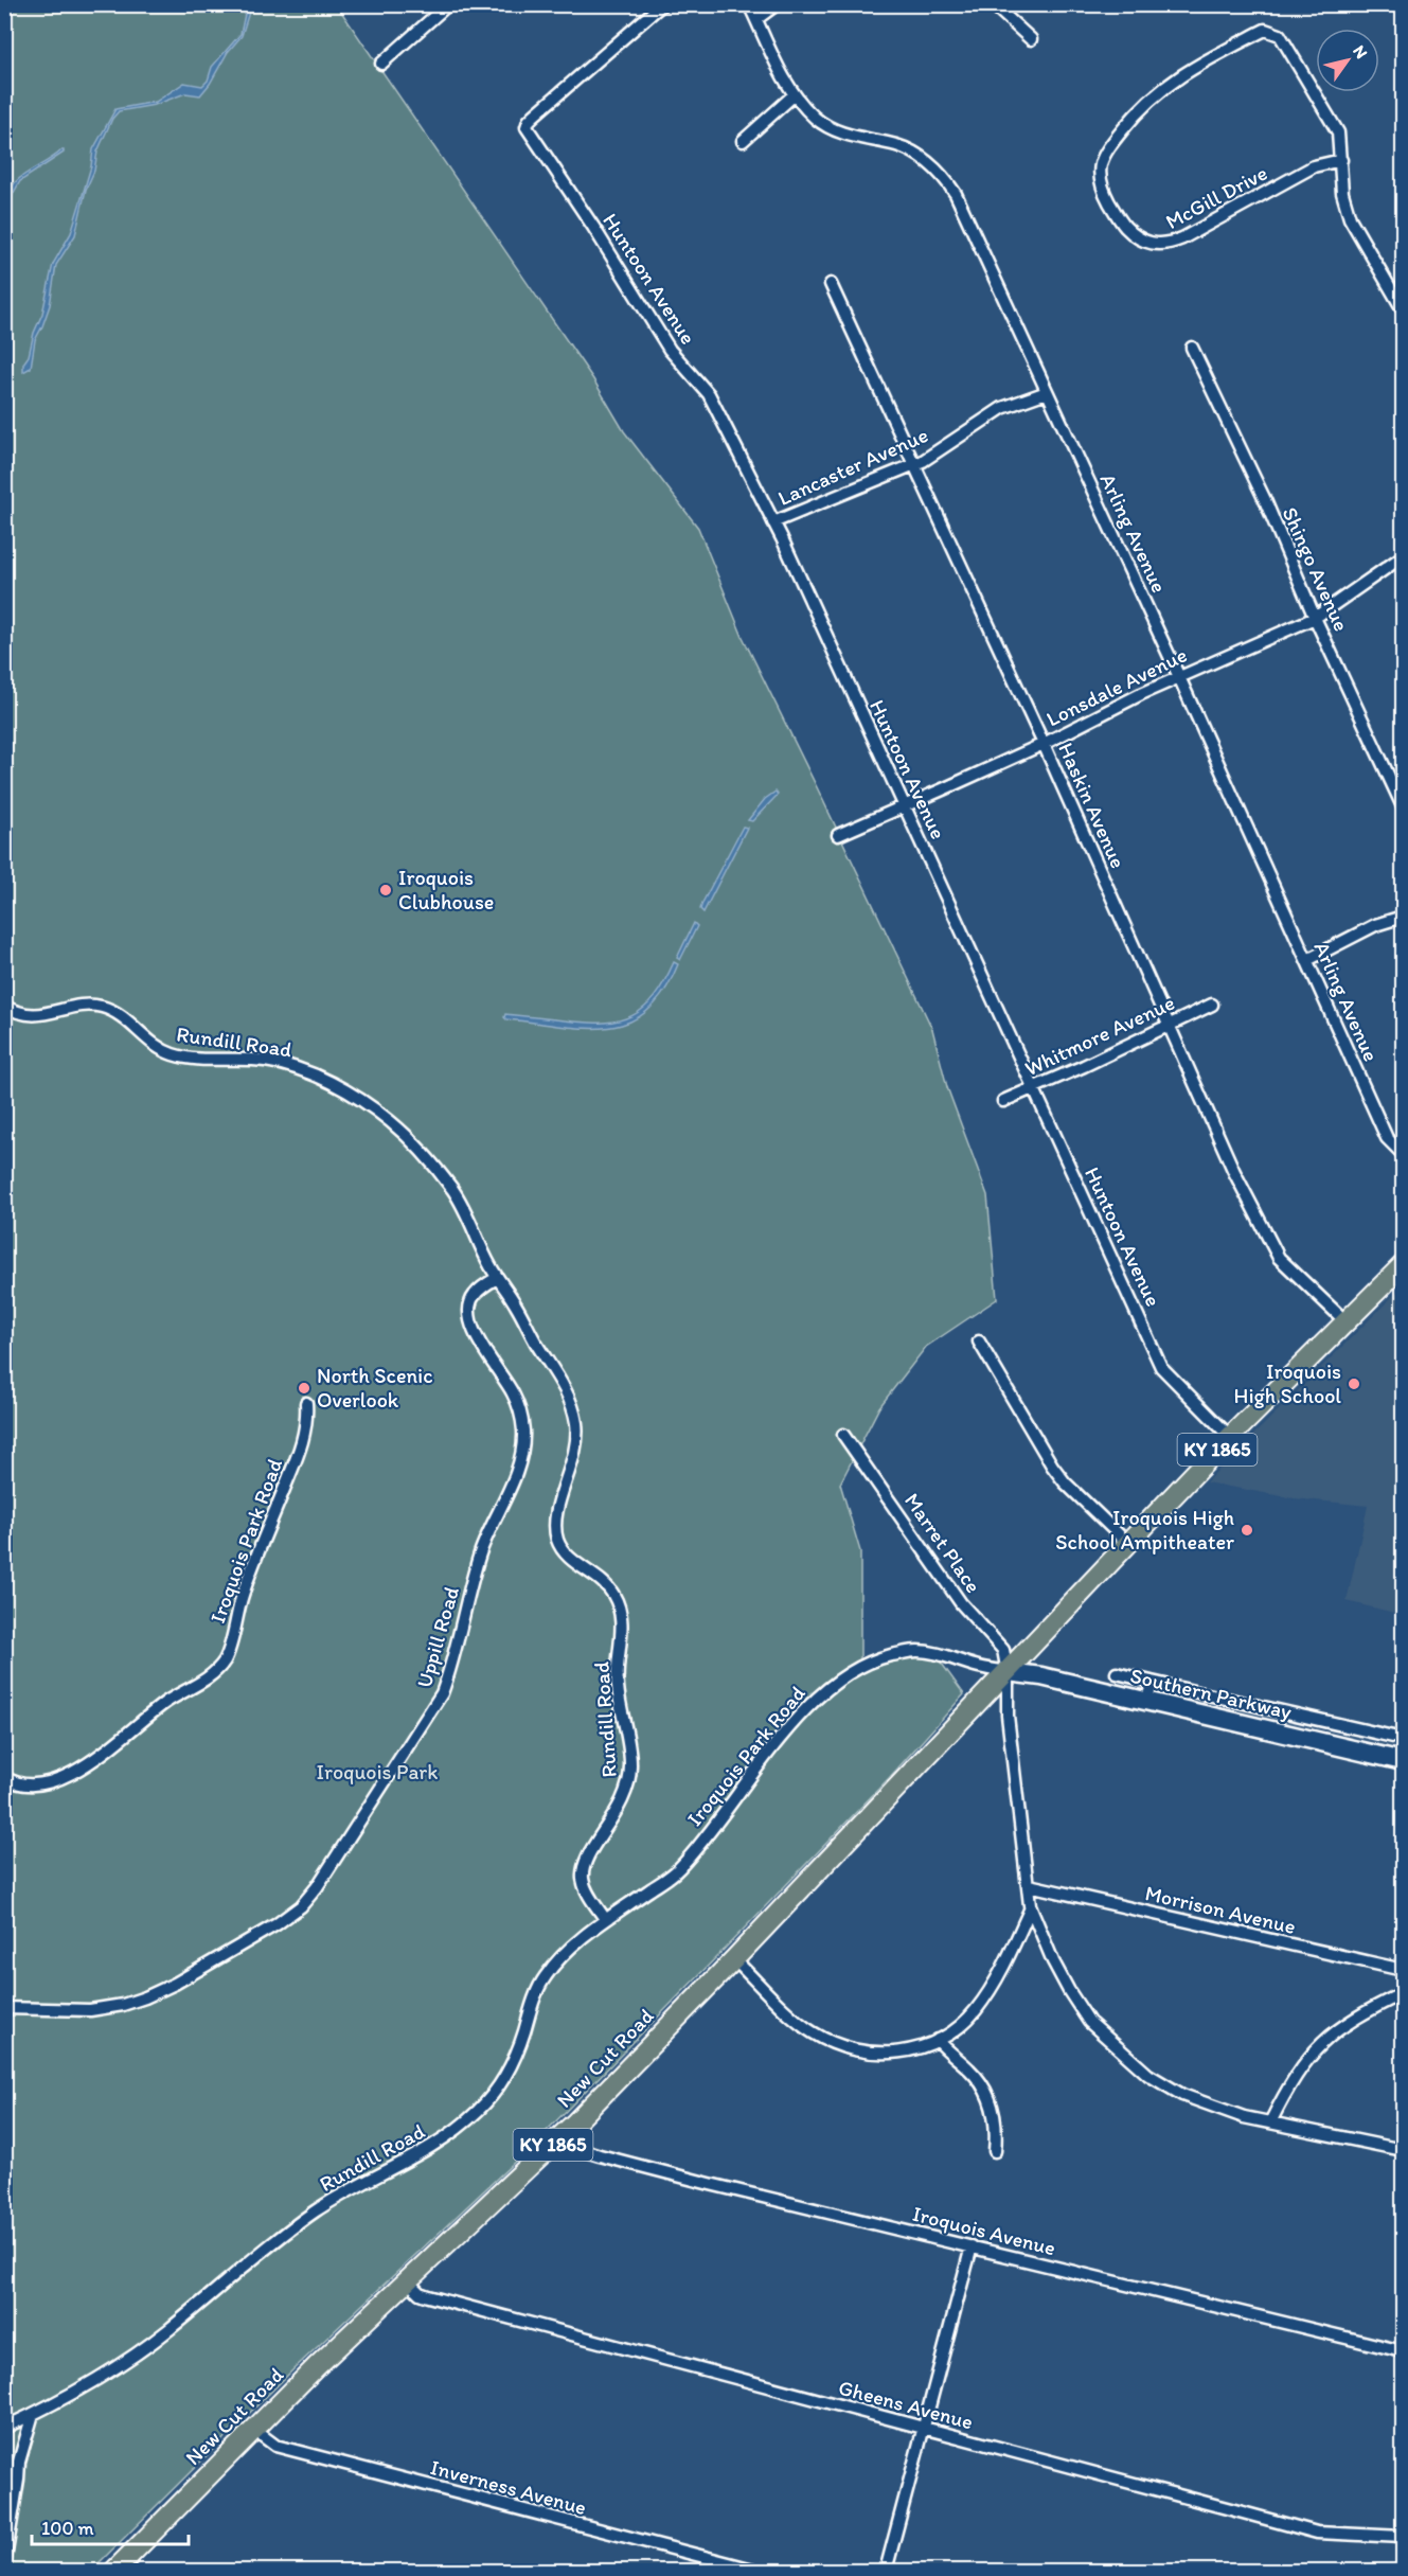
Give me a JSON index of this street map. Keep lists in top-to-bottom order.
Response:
{
  "streets": {
    "main road": ["KY 1865", "Southern Parkway", "New Cut Road"],
    "street": [
      "McGill Drive",
      "Huntoon Avenue",
      "Lancaster Avenue",
      "Arling Avenue",
      "Shingo Avenue",
      "Lonsdale Avenue",
      "Haskin Avenue",
      "Whitmore Avenue",
      "Rundill Road",
      "Iroquois Park Road",
      "Marret Place",
      "Uppill Road",
      "Morrison Avenue",
      "Iroquois Avenue",
      "Gheens Avenue",
      "Inverness Avenue"
    ]
  },
  "crossings": [
    ["Huntoon Avenue", "Lancaster Avenue"],
    ["Huntoon Avenue", "Lonsdale Avenue"],
    ["Huntoon Avenue", "Whitmore Avenue"],
    ["Huntoon Avenue", "KY 1865"],
    ["Lancaster Avenue", "Arling Avenue"],
    ["Lancaster Avenue", "Haskin Avenue"],
    ["Arling Avenue", "Lonsdale Avenue"],
    ["Shingo Avenue", "Lonsdale Avenue"],
    ["Lonsdale Avenue", "Haskin Avenue"],
    ["Haskin Avenue", "Whitmore Avenue"],
    ["Haskin Avenue", "KY 1865"],
    ["Rundill Road", "Iroquois Park Road"],
    ["Rundill Road", "Uppill Road"],
    ["KY 1865", "Iroquois Park Road"],
    ["KY 1865", "Marret Place"],
    ["KY 1865", "Southern Parkway"],
    ["KY 1865", "New Cut Road"],
    ["Iroquois Park Road", "Marret Place"],
    ["Iroquois Park Road", "Southern Parkway"],
    ["Iroquois Park Road", "New Cut Road"],
    ["Marret Place", "Southern Parkway"],
    ["Marret Place", "Morrison Avenue"],
    ["Marret Place", "New Cut Road"],
    ["Southern Parkway", "New Cut Road"],
    ["New Cut Road", "Iroquois Avenue"],
    ["New Cut Road", "Gheens Avenue"],
    ["New Cut Road", "Inverness Avenue"]
  ],
  "parks": ["Iroquois Park"],
  "places": [
    "Iroquois Clubhouse",
    "Iroquois High School",
    "North Scenic Overlook",
    "Iroquois High School Ampitheater"
  ],
  "scale_bar": "100 m",
  "north": "top right"
}
